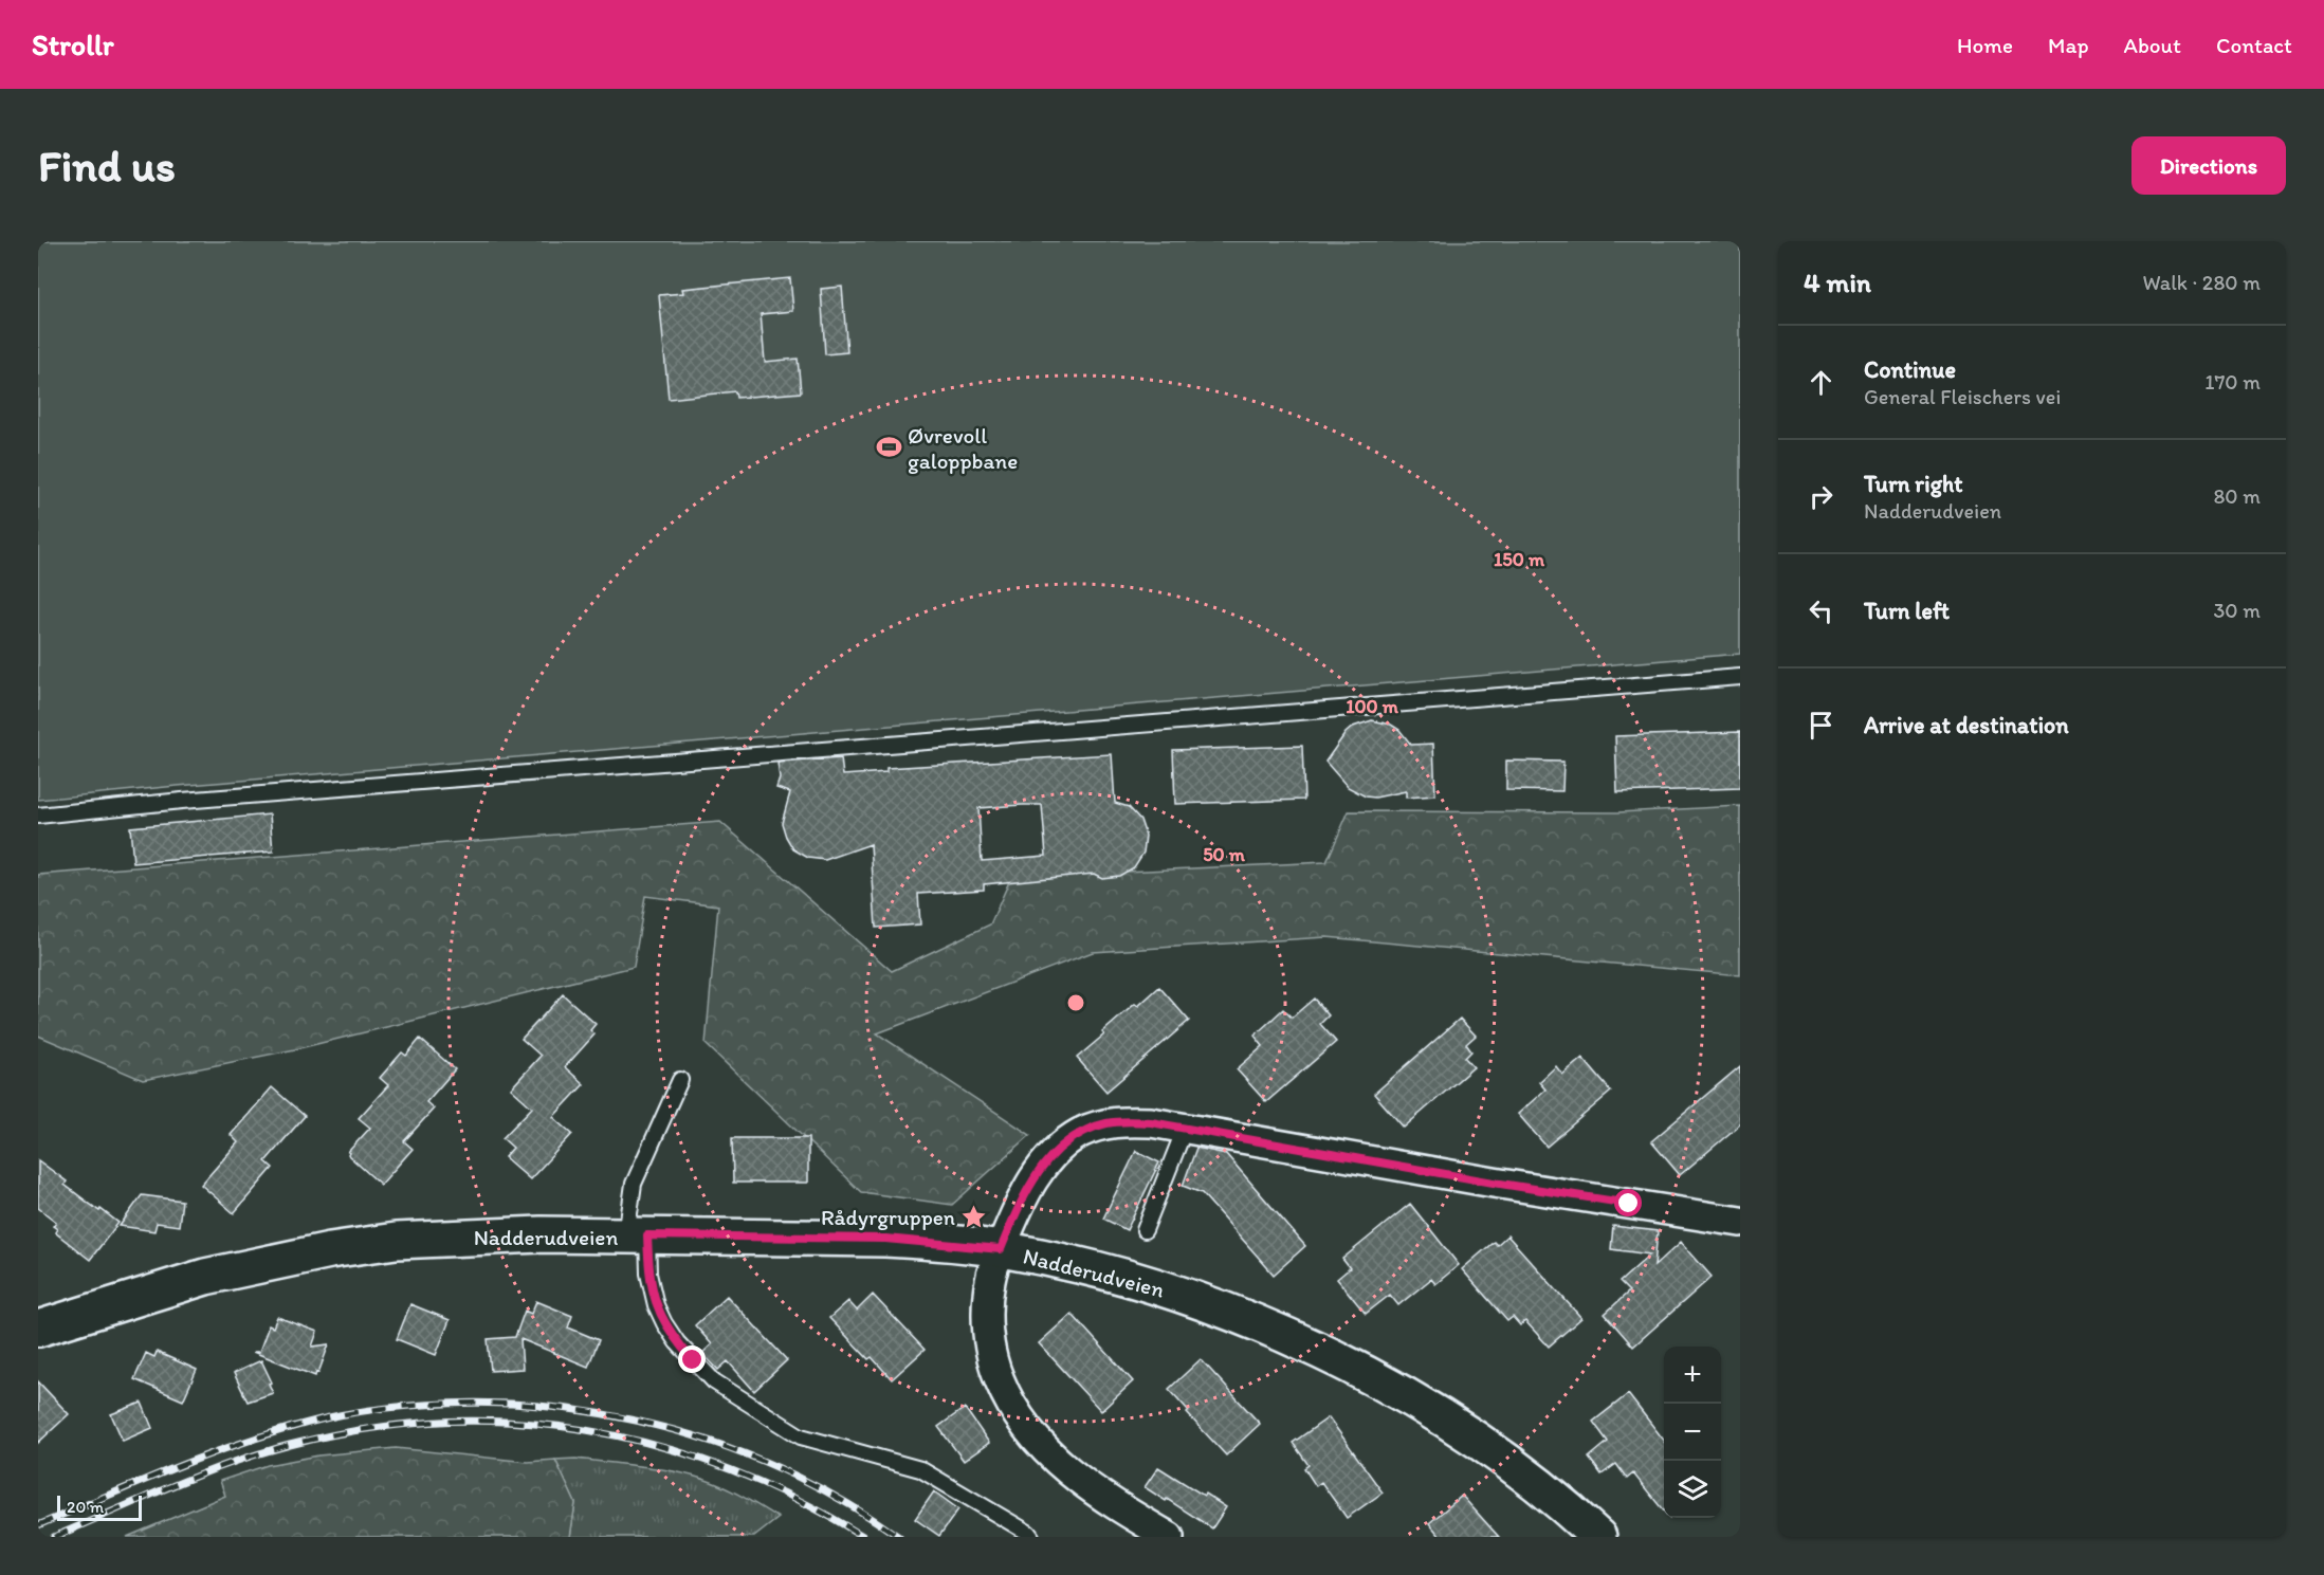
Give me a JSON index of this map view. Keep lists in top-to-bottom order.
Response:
{
  "streets": {
    "main road": ["Nadderudveien"]
  },
  "places": {
    "sports": ["Øvrevoll galoppbane"],
    "place": ["Rådyrgruppen"]
  },
  "scale_bar": "20 m",
  "page": {
    "header": "Strollr",
    "nav": [
      "Home",
      "Map",
      "About",
      "Contact"
    ],
    "buttons": "Directions",
    "title": "Find us",
    "heading": ["4 min", "Walk · 280 m"],
    "list": [
      ["Continue", "General Fleischers vei", "170 m"],
      ["Turn right", "Nadderudveien", "80 m"],
      ["Turn left", "30 m"],
      "Arrive at destination"
    ],
    "map_buttons": ["+", "−"],
    "scale": "20 m"
  },
  "rings": ["150 m", "100 m", "50 m"]
}
